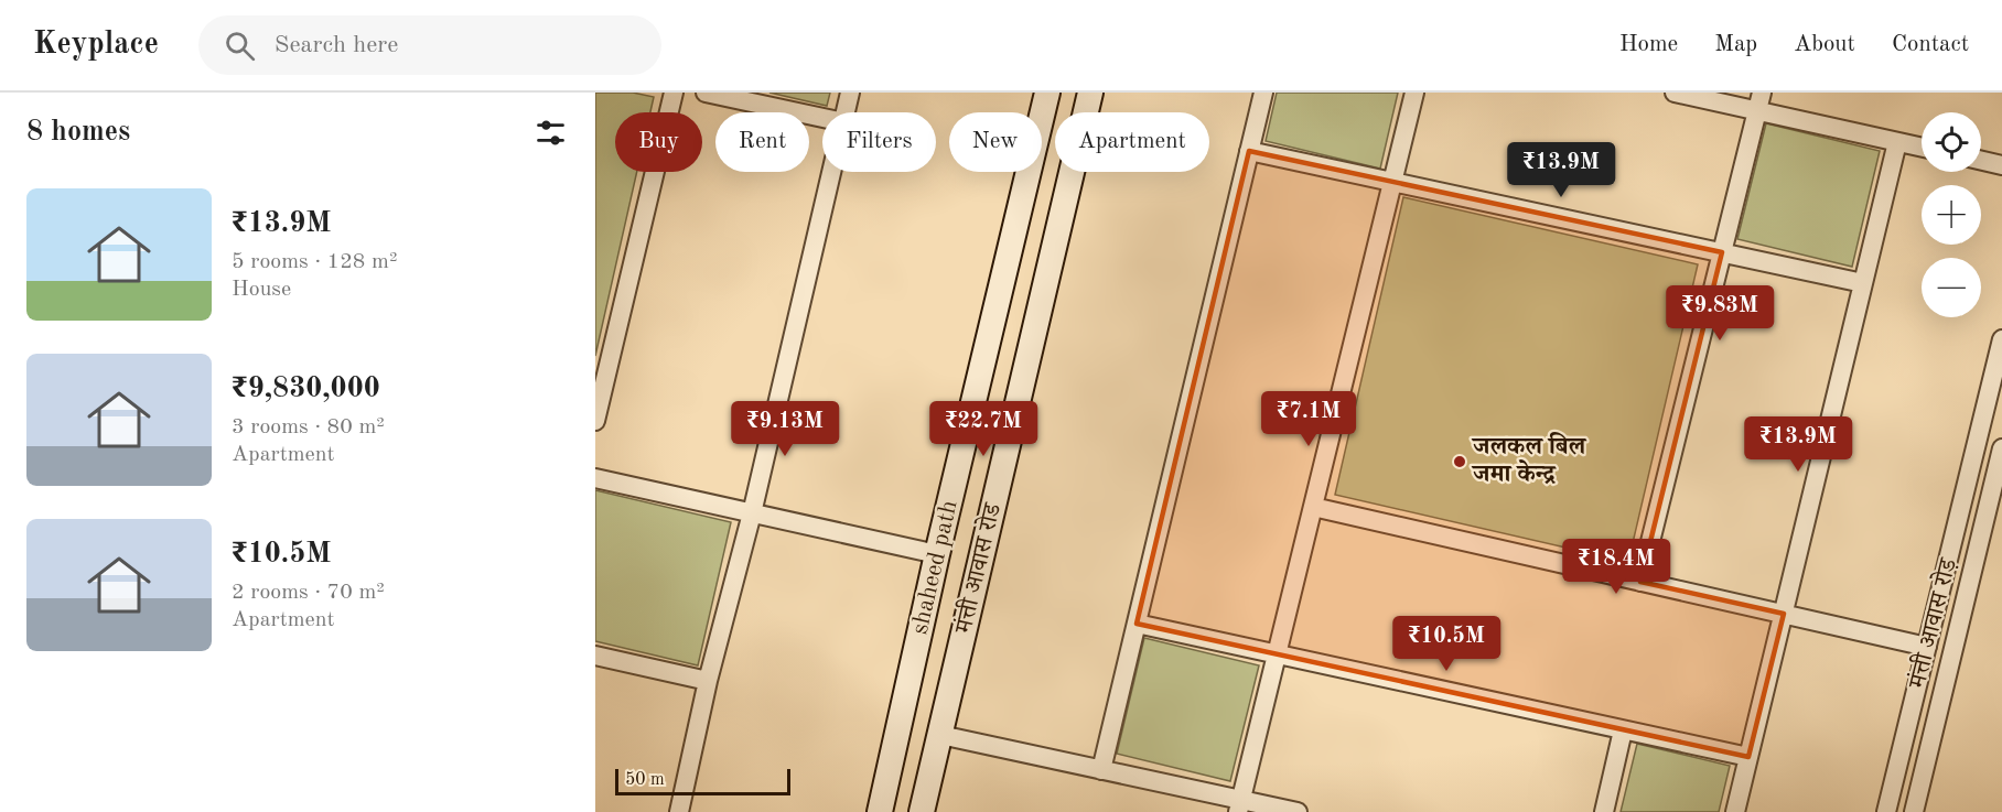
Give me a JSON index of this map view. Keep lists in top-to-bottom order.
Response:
{
  "streets": {
    "street": ["shaheed path", "मंत्ती आवास रोड", "मंत्ती आवास रोड़"]
  },
  "places": ["जलकल बिल जमा केन्द्र"],
  "scale_bar": "50 m",
  "page": {
    "header": "Keyplace",
    "search": "Search here",
    "nav": [
      "Home",
      "Map",
      "About",
      "Contact"
    ],
    "heading": "8 homes",
    "map_buttons": ["+", "−"],
    "chip": [
      "Buy",
      "Rent",
      "Filters",
      "New",
      "Apartment"
    ],
    "price": [
      "₹13.9M",
      "₹9.83M",
      "₹7.1M",
      "₹9.13M",
      "₹22.7M",
      "₹13.9M",
      "₹18.4M",
      "₹10.5M"
    ],
    "list": [
      {
        "name": "₹13.9M",
        "note": "5 rooms · 128 m² · House"
      },
      {
        "name": "₹9,830,000",
        "note": "3 rooms · 80 m² · Apartment"
      },
      {
        "name": "₹10.5M",
        "note": "2 rooms · 70 m² · Apartment"
      }
    ],
    "scale": "50 m"
  }
}
